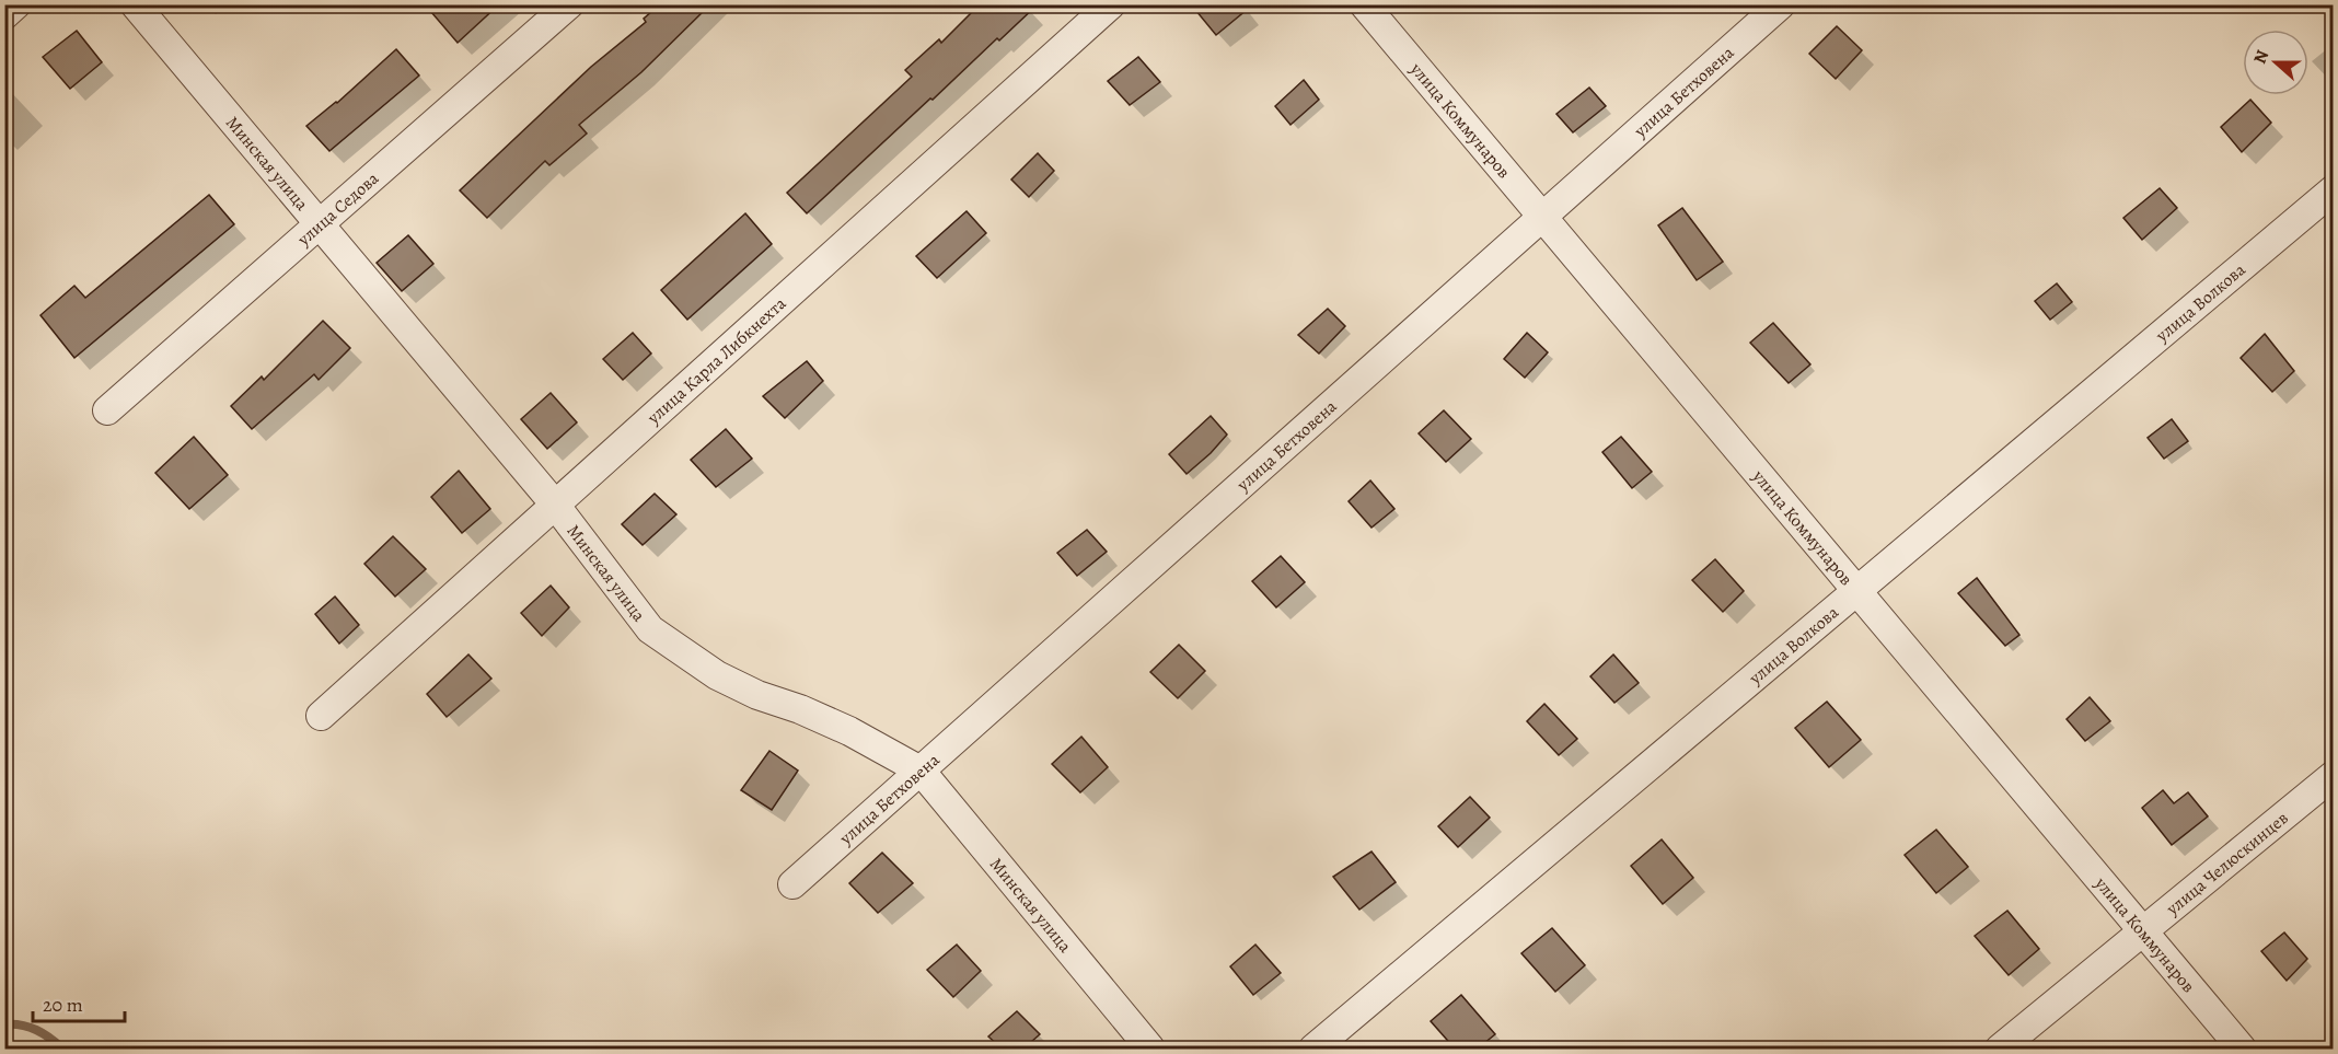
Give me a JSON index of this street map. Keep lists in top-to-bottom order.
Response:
{
  "streets": {
    "street": [
      "улица Бетховена",
      "улица Коммунаров",
      "Минская улица",
      "улица Седова",
      "улица Волкова",
      "улица Карла Либкнехта",
      "улица Челюскинцев"
    ]
  },
  "crossings": [
    ["улица Бетховена", "улица Коммунаров"],
    ["улица Бетховена", "Минская улица"],
    ["улица Коммунаров", "улица Волкова"],
    ["улица Коммунаров", "улица Челюскинцев"],
    ["Минская улица", "улица Седова"],
    ["Минская улица", "улица Карла Либкнехта"]
  ],
  "scale_bar": "20 m",
  "north": "left"
}
